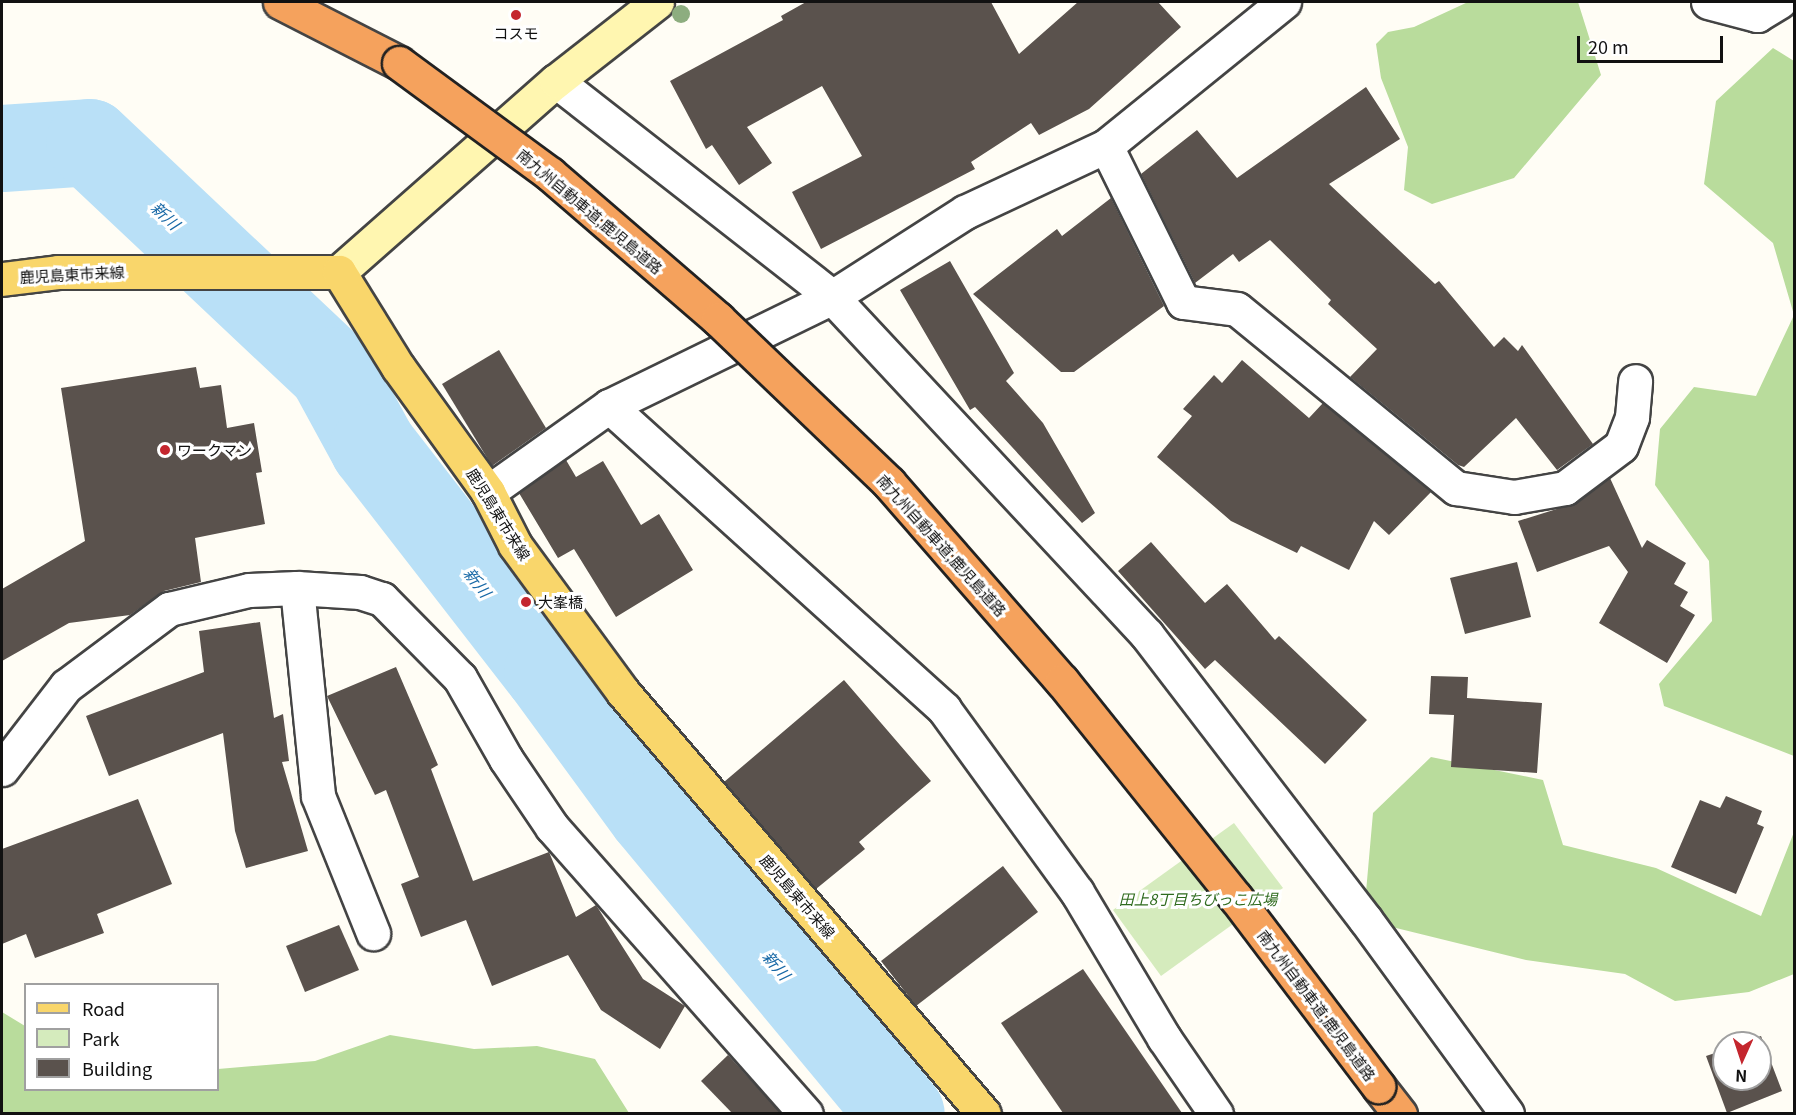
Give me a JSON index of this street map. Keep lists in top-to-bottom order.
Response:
{
  "streets": {
    "highway": ["南九州自動車道;鹿児島道路"],
    "main road": ["鹿児島東市来線"]
  },
  "water": ["新川"],
  "parks": ["田上8丁目ちびっこ広場"],
  "places": ["コスモ", "ワークマン", "大峯橋"],
  "legend": ["Road", "Park", "Building"],
  "scale_bar": "20 m",
  "north": "bottom"
}
